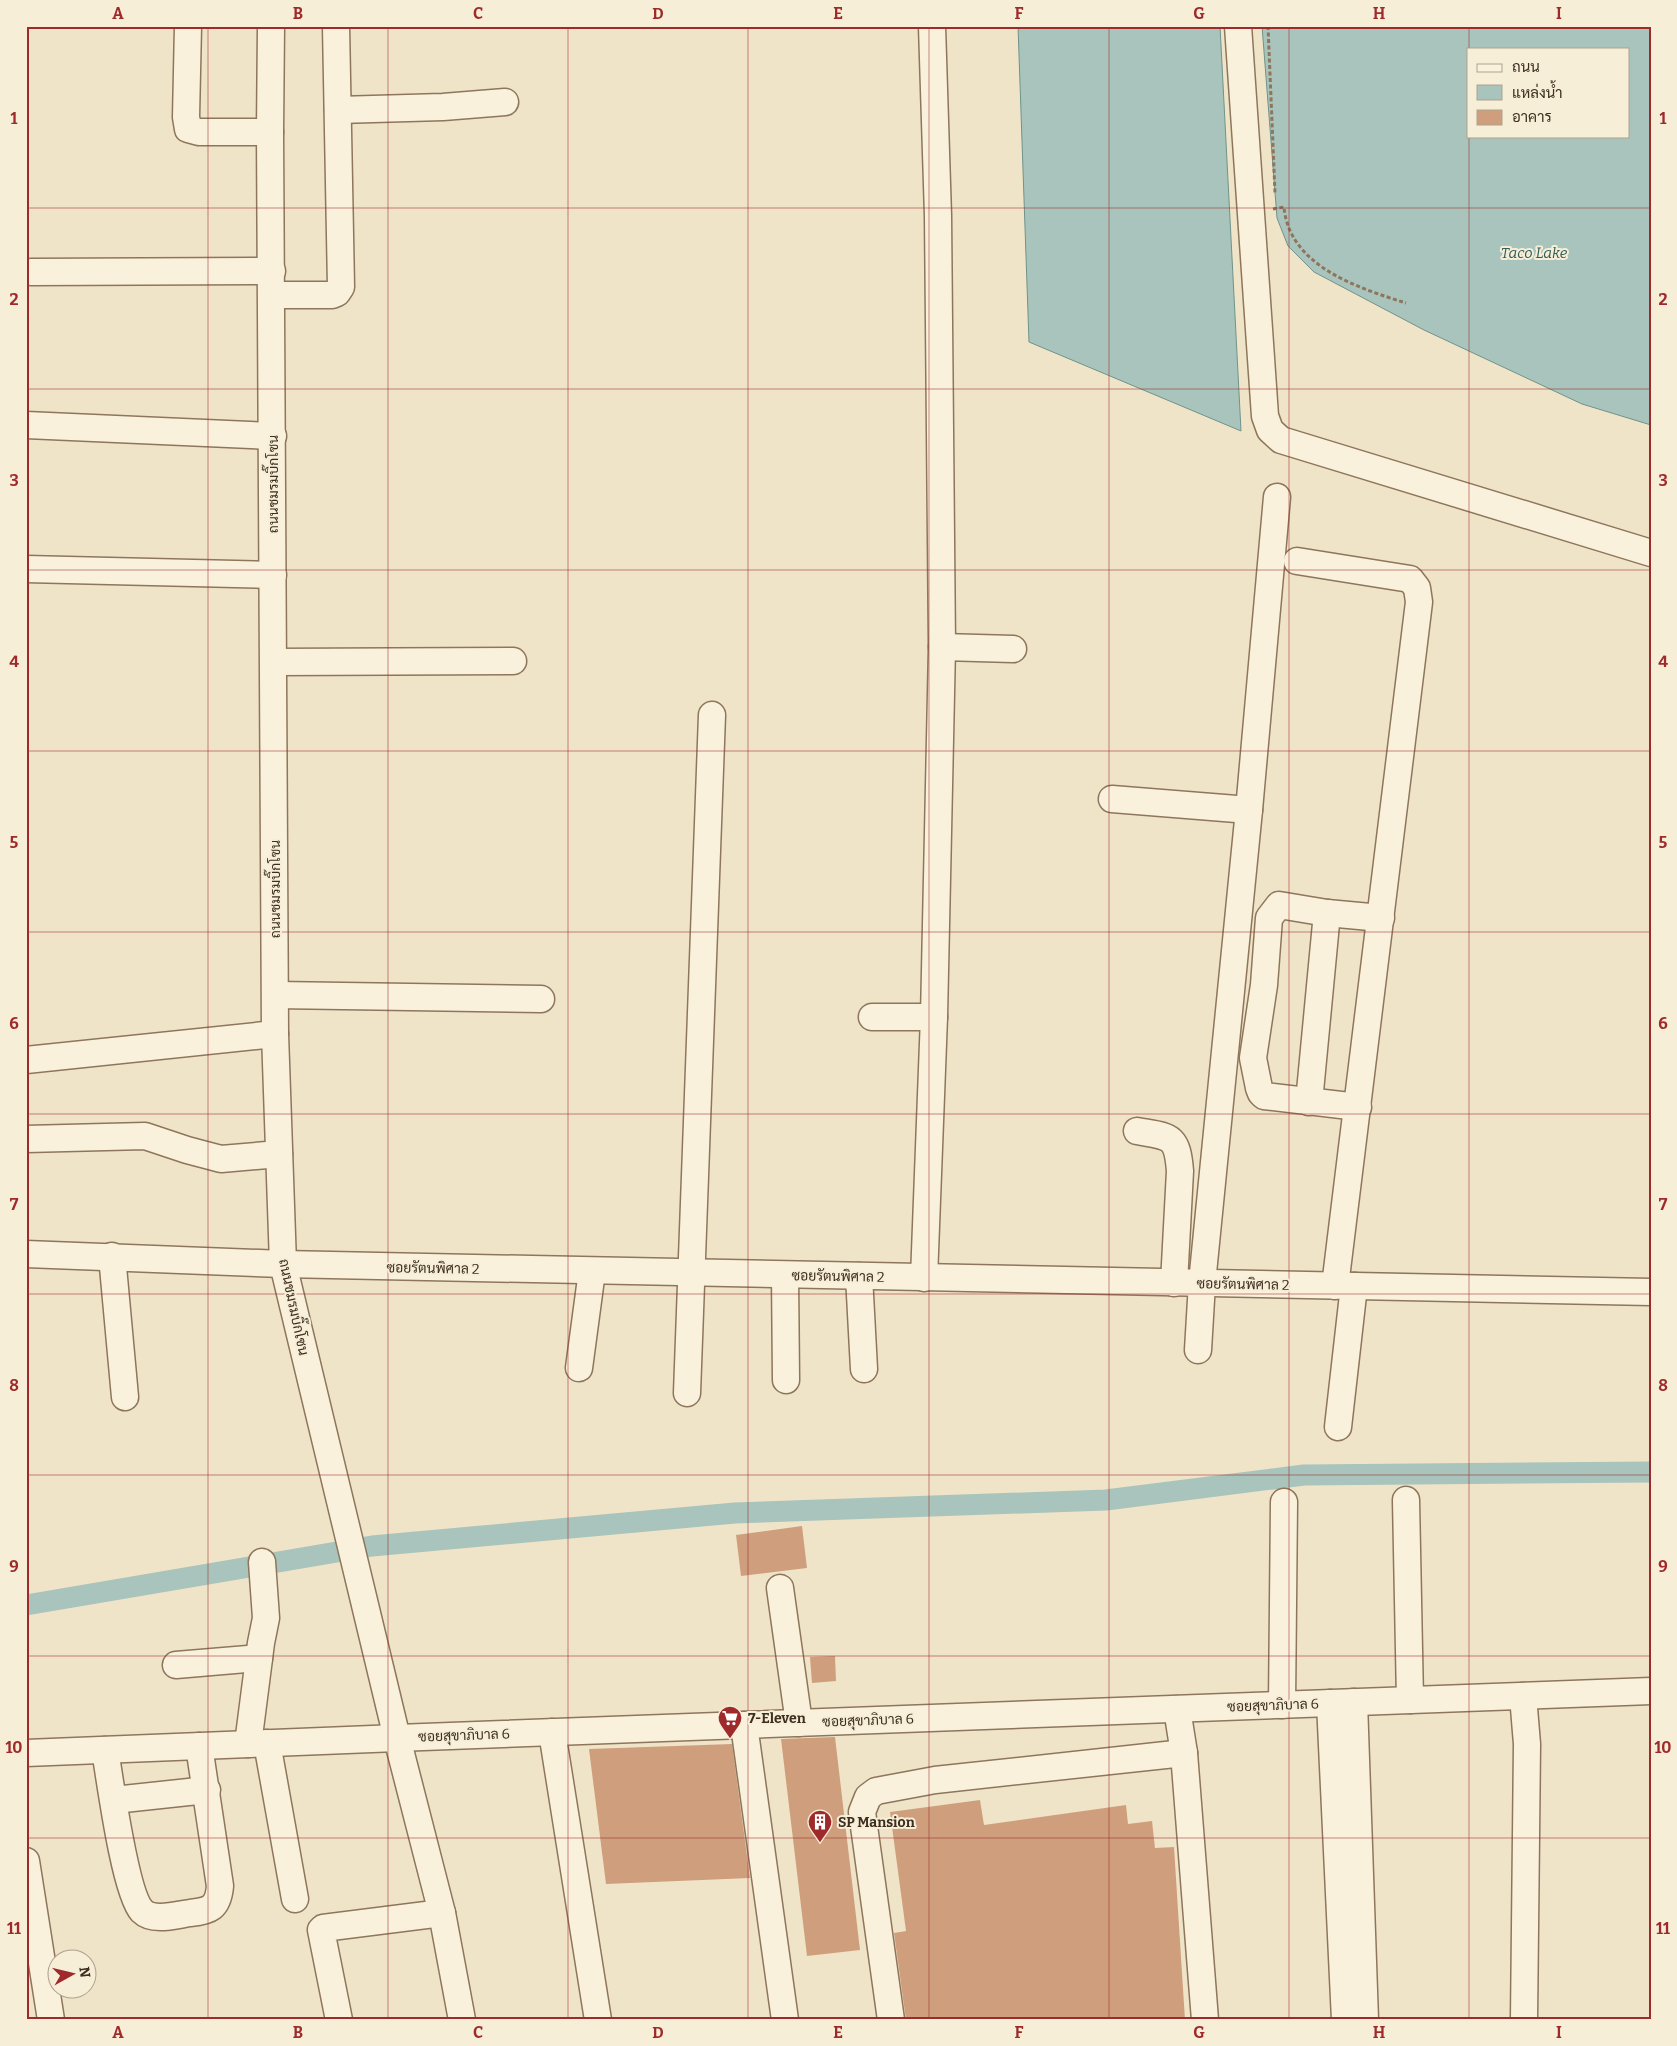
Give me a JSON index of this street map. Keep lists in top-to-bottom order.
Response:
{
  "streets": {
    "street": ["ถนนชมรมบิ๊กโซน", "ซอยรัตนพิศาล 2", "ซอยสุขาภิบาล 6"]
  },
  "crossings": [
    ["ถนนชมรมบิ๊กโซน", "ซอยรัตนพิศาล 2"],
    ["ถนนชมรมบิ๊กโซน", "ซอยสุขาภิบาล 6"]
  ],
  "water": ["Taco Lake"],
  "places": {
    "supermarket": ["7-Eleven"],
    "building": ["SP Mansion"]
  },
  "legend": ["ถนน", "แหล่งน้ำ", "อาคาร"],
  "north": "right",
  "grid": {
    "columns": [
      "A",
      "B",
      "C",
      "D",
      "E",
      "F",
      "G",
      "H",
      "I"
    ],
    "rows": [
      "1",
      "2",
      "3",
      "4",
      "5",
      "6",
      "7",
      "8",
      "9",
      "10",
      "11"
    ]
  }
}
